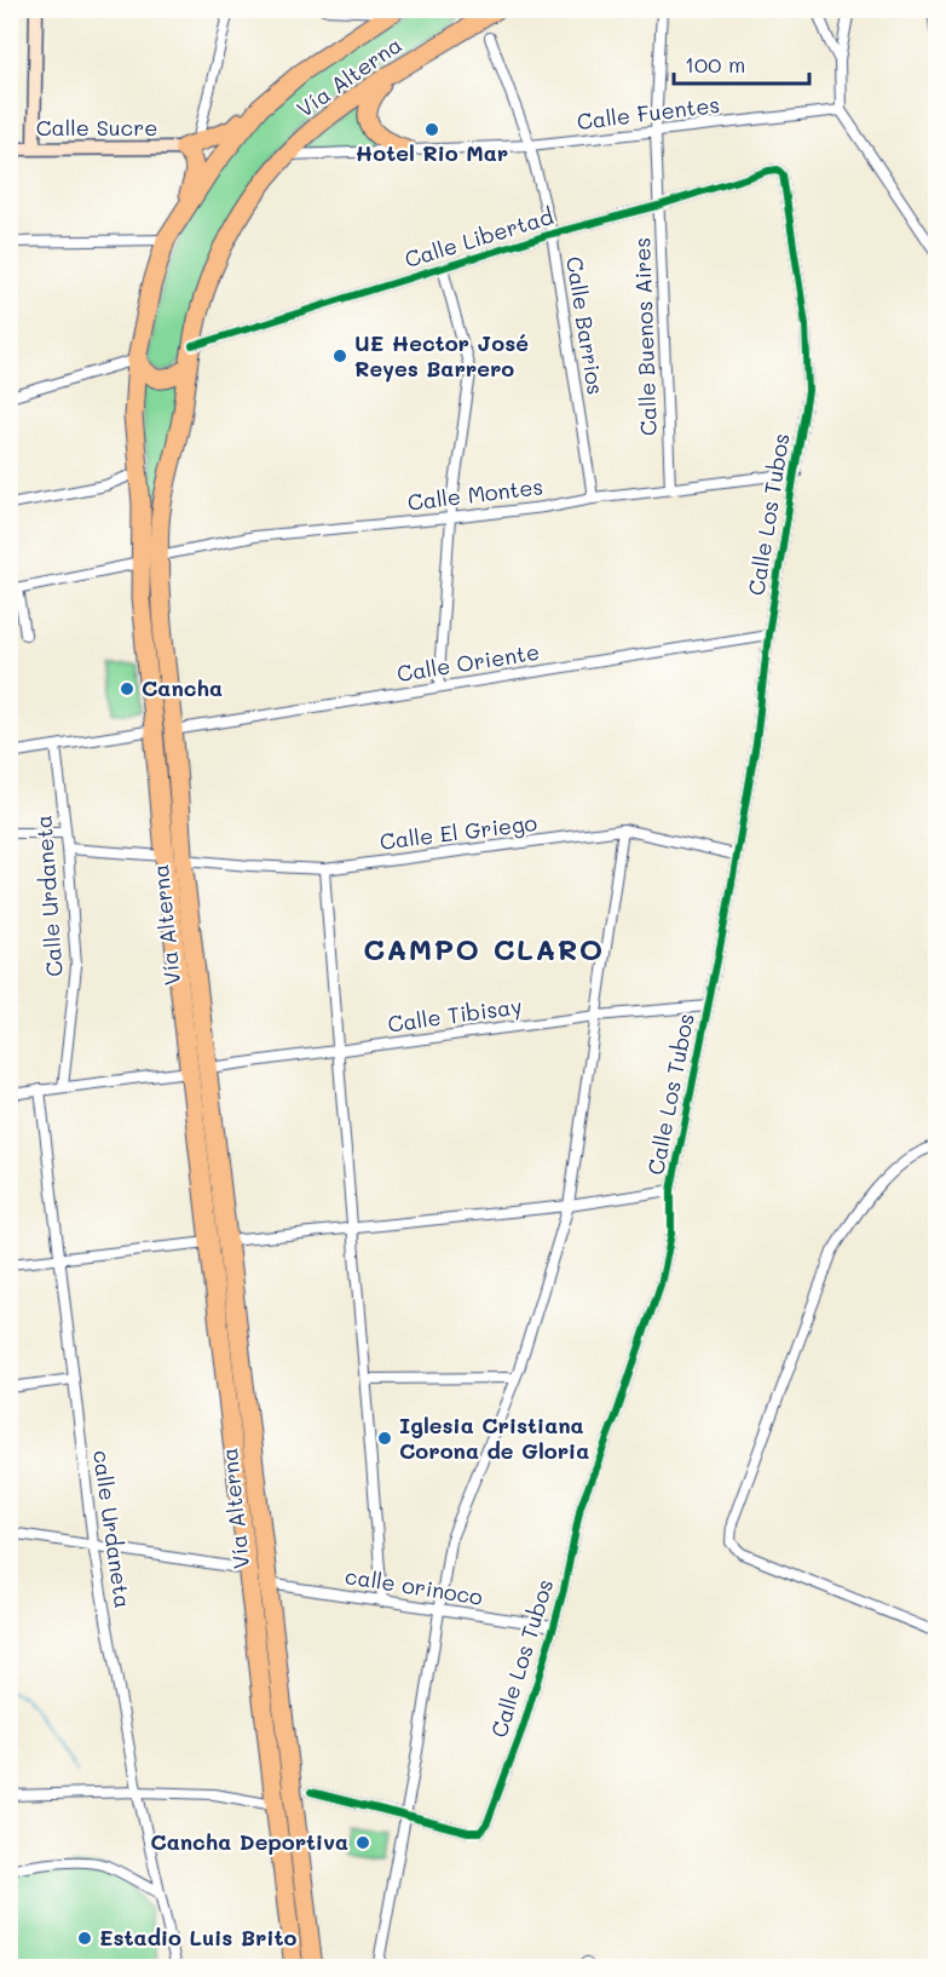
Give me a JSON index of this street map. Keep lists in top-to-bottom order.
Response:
{
  "streets": {
    "highway": ["Vía Alterna"],
    "street": [
      "Calle Fuentes",
      "Calle Sucre",
      "Calle Libertad",
      "Calle Barrios",
      "Calle Buenos Aires",
      "Calle Montes",
      "Calle Los Tubos",
      "Calle Oriente",
      "Calle El Griego",
      "Calle Urdaneta",
      "Calle Tibisay",
      "calle Urdaneta",
      "calle orinoco"
    ]
  },
  "crossings": [
    ["Vía Alterna", "Calle Fuentes"],
    ["Vía Alterna", "Calle Libertad"],
    ["Vía Alterna", "Calle Montes"],
    ["Vía Alterna", "Calle Oriente"],
    ["Vía Alterna", "Calle El Griego"],
    ["Vía Alterna", "Calle Tibisay"],
    ["Vía Alterna", "calle orinoco"],
    ["Calle Fuentes", "Calle Barrios"],
    ["Calle Fuentes", "Calle Buenos Aires"],
    ["Calle Libertad", "Calle Barrios"],
    ["Calle Libertad", "Calle Buenos Aires"],
    ["Calle Libertad", "Calle Los Tubos"],
    ["Calle Barrios", "Calle Montes"],
    ["Calle Buenos Aires", "Calle Montes"],
    ["Calle Montes", "Calle Los Tubos"],
    ["Calle Los Tubos", "Calle Oriente"],
    ["Calle Los Tubos", "Calle El Griego"],
    ["Calle Los Tubos", "Calle Tibisay"],
    ["Calle Los Tubos", "calle orinoco"],
    ["Calle Urdaneta", "Calle Tibisay"],
    ["Calle Tibisay", "calle Urdaneta"]
  ],
  "districts": ["CAMPO CLARO"],
  "places": [
    "Hotel Rio Mar",
    "UE Hector José Reyes Barrero",
    "Cancha",
    "Iglesia Cristiana Corona de Gloria",
    "Cancha Deportiva",
    "Estadio Luis Brito"
  ],
  "scale_bar": "100 m"
}
